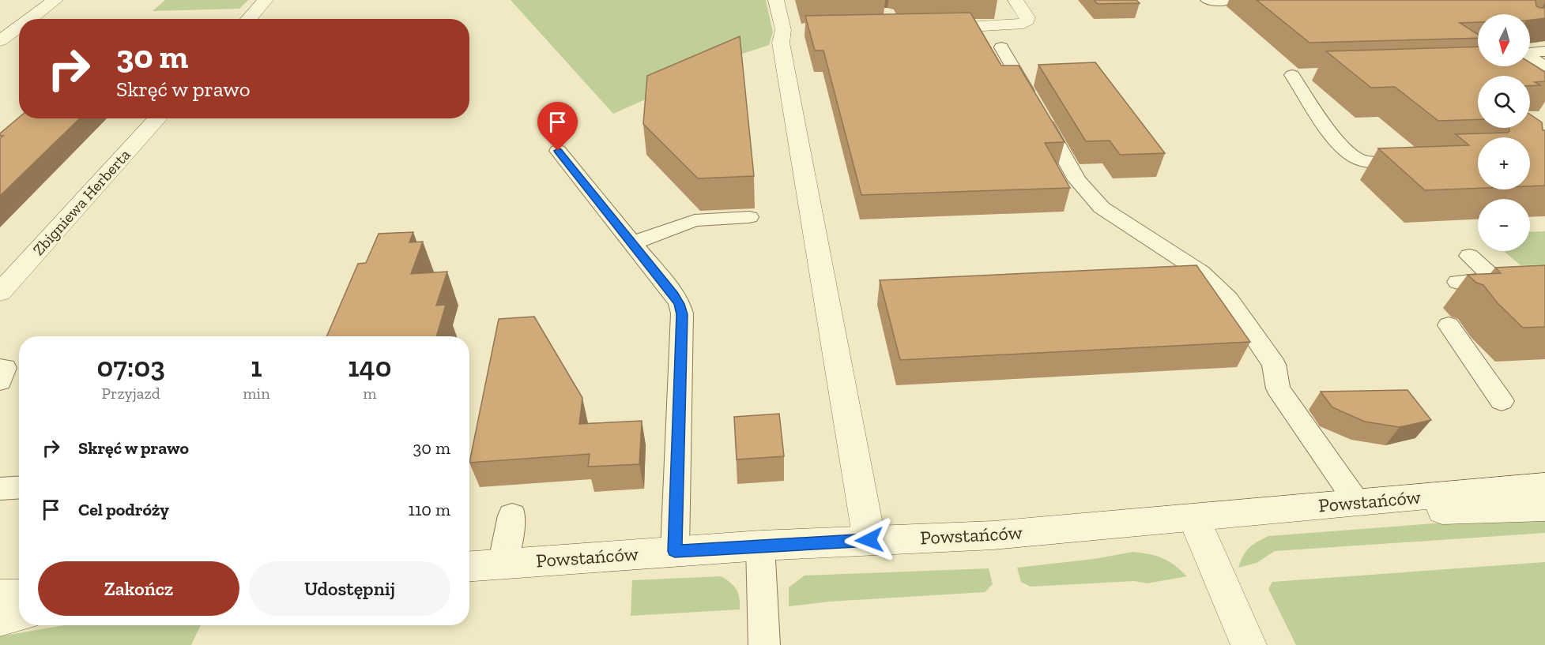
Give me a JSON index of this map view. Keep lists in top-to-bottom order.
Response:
{
  "streets": {
    "street": ["Zbigniewa Herberta", "Powstańców"]
  },
  "north": "bottom",
  "page": {
    "map_buttons": ["+", "−"],
    "turn": ["30 m", "Skręć w prawo"],
    "eta": [
      "07:03",
      "Przyjazd",
      "1",
      "min",
      "140",
      "m"
    ],
    "list": [
      {
        "name": "Skręć w prawo",
        "value": "30 m"
      },
      {
        "name": "Cel podróży",
        "value": "110 m"
      }
    ],
    "buttons": ["Zakończ", "Udostępnij"]
  }
}
